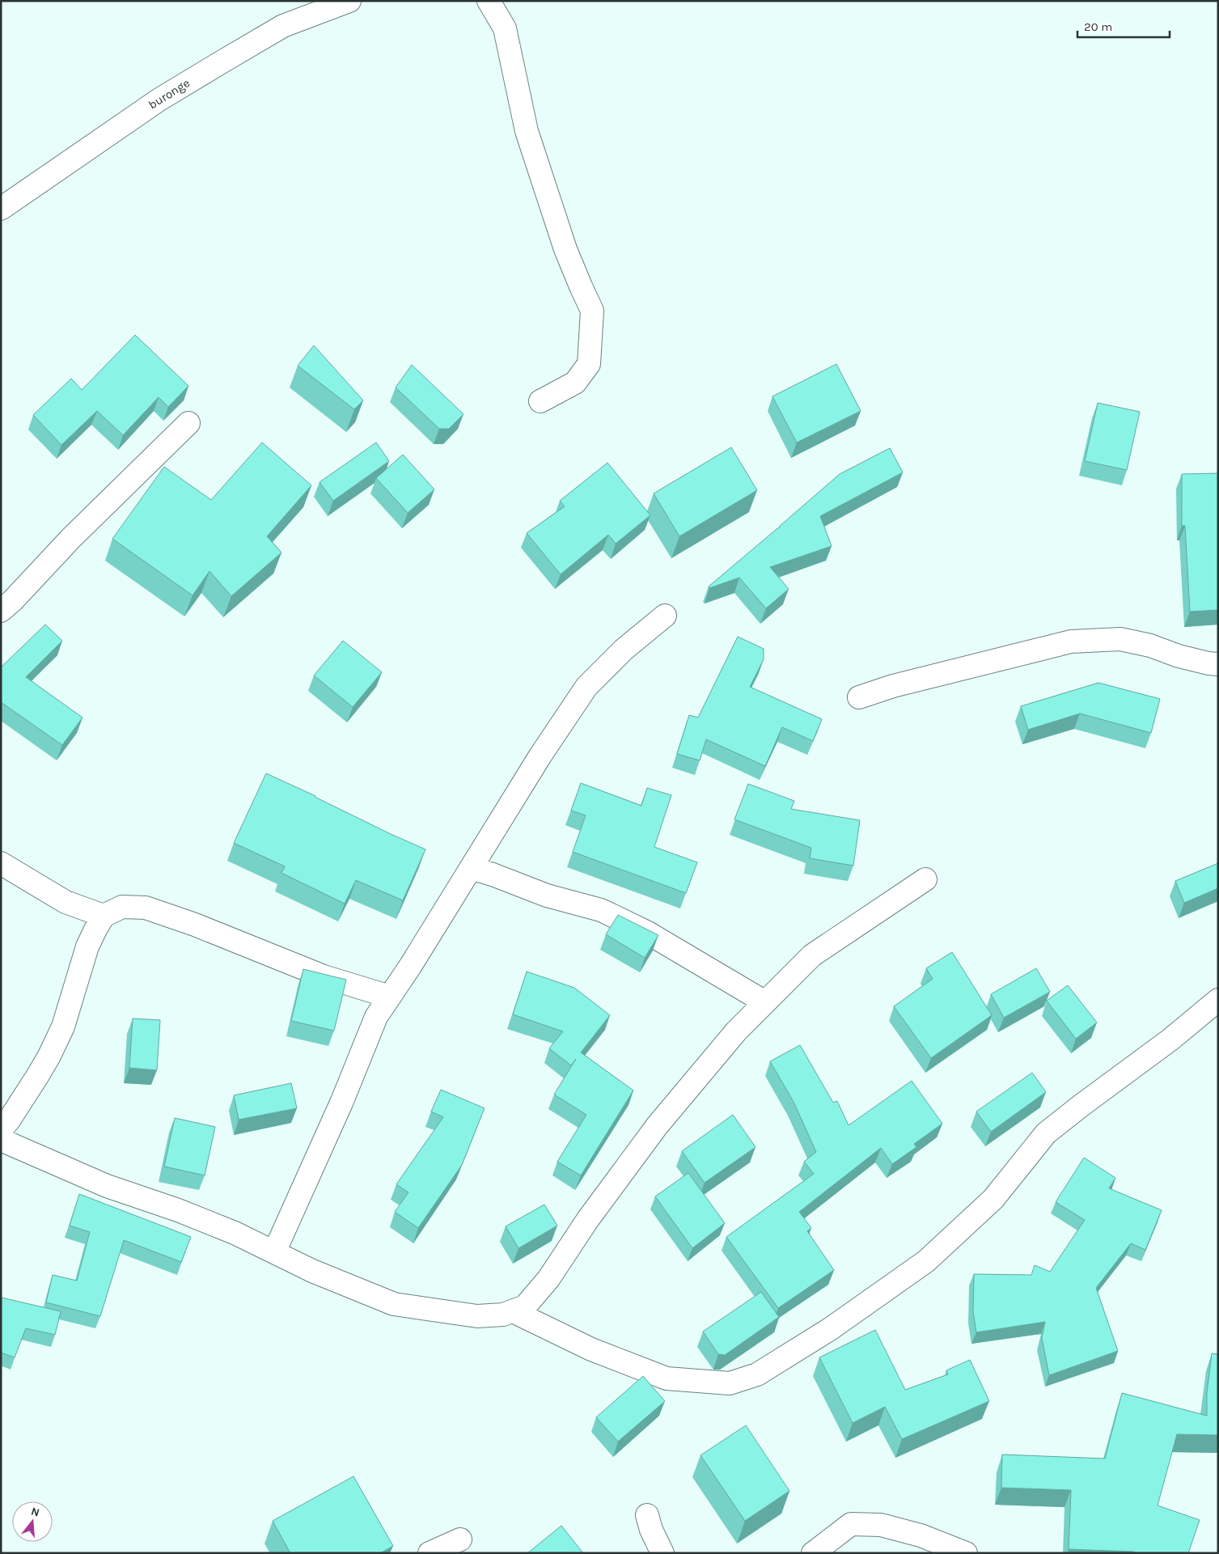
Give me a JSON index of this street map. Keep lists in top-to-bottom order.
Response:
{
  "streets": {
    "street": ["buronge"]
  },
  "scale_bar": "20 m",
  "north": "top"
}
